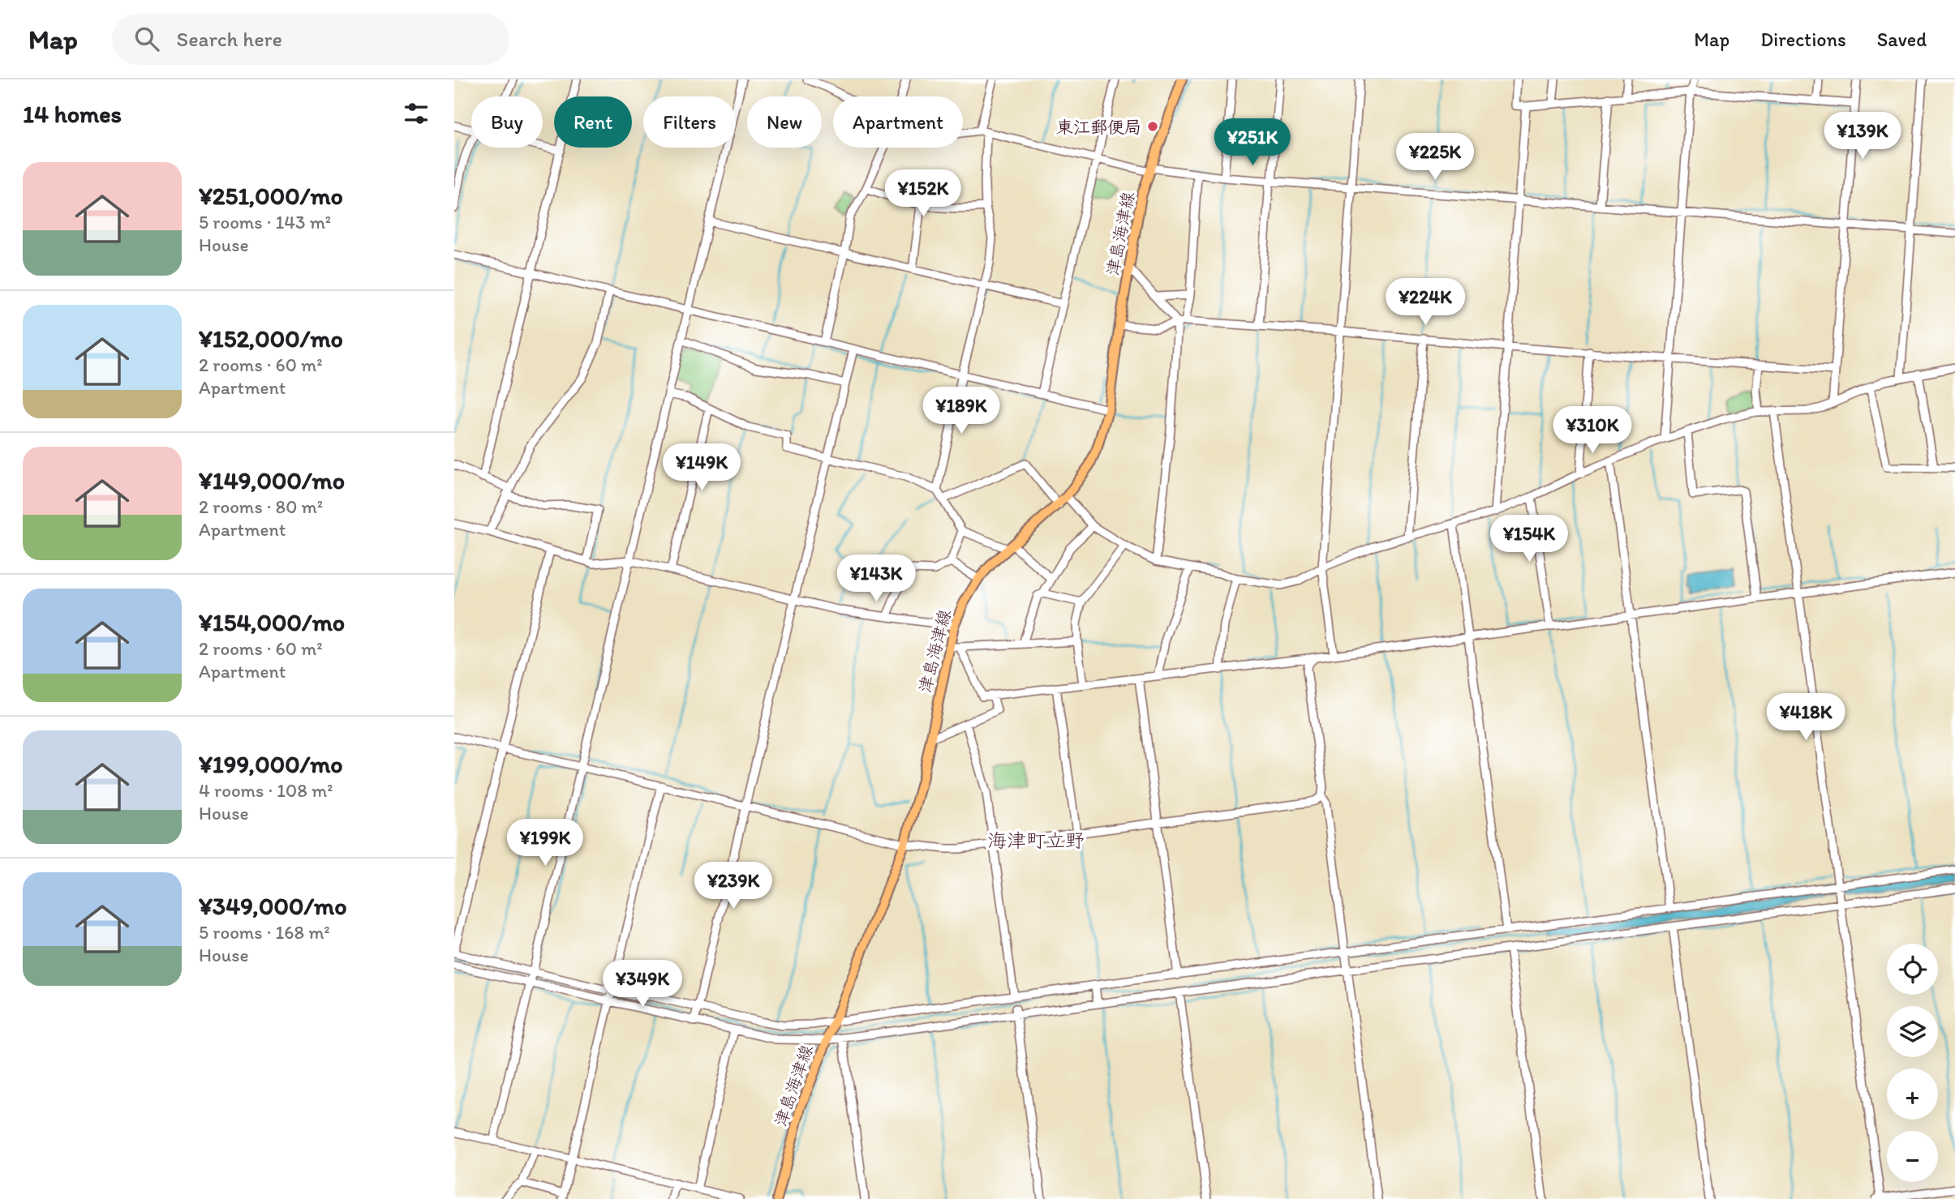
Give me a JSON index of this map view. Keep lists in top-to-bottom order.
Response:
{
  "streets": {
    "main road": ["津島海津線"]
  },
  "districts": ["海津町立野"],
  "places": ["東江郵便局"],
  "page": {
    "header": "Map",
    "search": "Search here",
    "nav": ["Map", "Directions", "Saved"],
    "heading": "14 homes",
    "chip": [
      "Buy",
      "Rent",
      "Filters",
      "New",
      "Apartment"
    ],
    "price": [
      "¥139K",
      "¥251K",
      "¥225K",
      "¥152K",
      "¥224K",
      "¥189K",
      "¥310K",
      "¥149K",
      "¥154K",
      "¥143K",
      "¥418K",
      "¥199K",
      "¥239K",
      "¥349K"
    ],
    "list": [
      {
        "name": "¥251,000/mo",
        "note": "5 rooms · 143 m² · House"
      },
      {
        "name": "¥152,000/mo",
        "note": "2 rooms · 60 m² · Apartment"
      },
      {
        "name": "¥149,000/mo",
        "note": "2 rooms · 80 m² · Apartment"
      },
      {
        "name": "¥154,000/mo",
        "note": "2 rooms · 60 m² · Apartment"
      },
      {
        "name": "¥199,000/mo",
        "note": "4 rooms · 108 m² · House"
      },
      {
        "name": "¥349,000/mo",
        "note": "5 rooms · 168 m² · House"
      }
    ],
    "map_buttons": ["+", "−"]
  }
}
